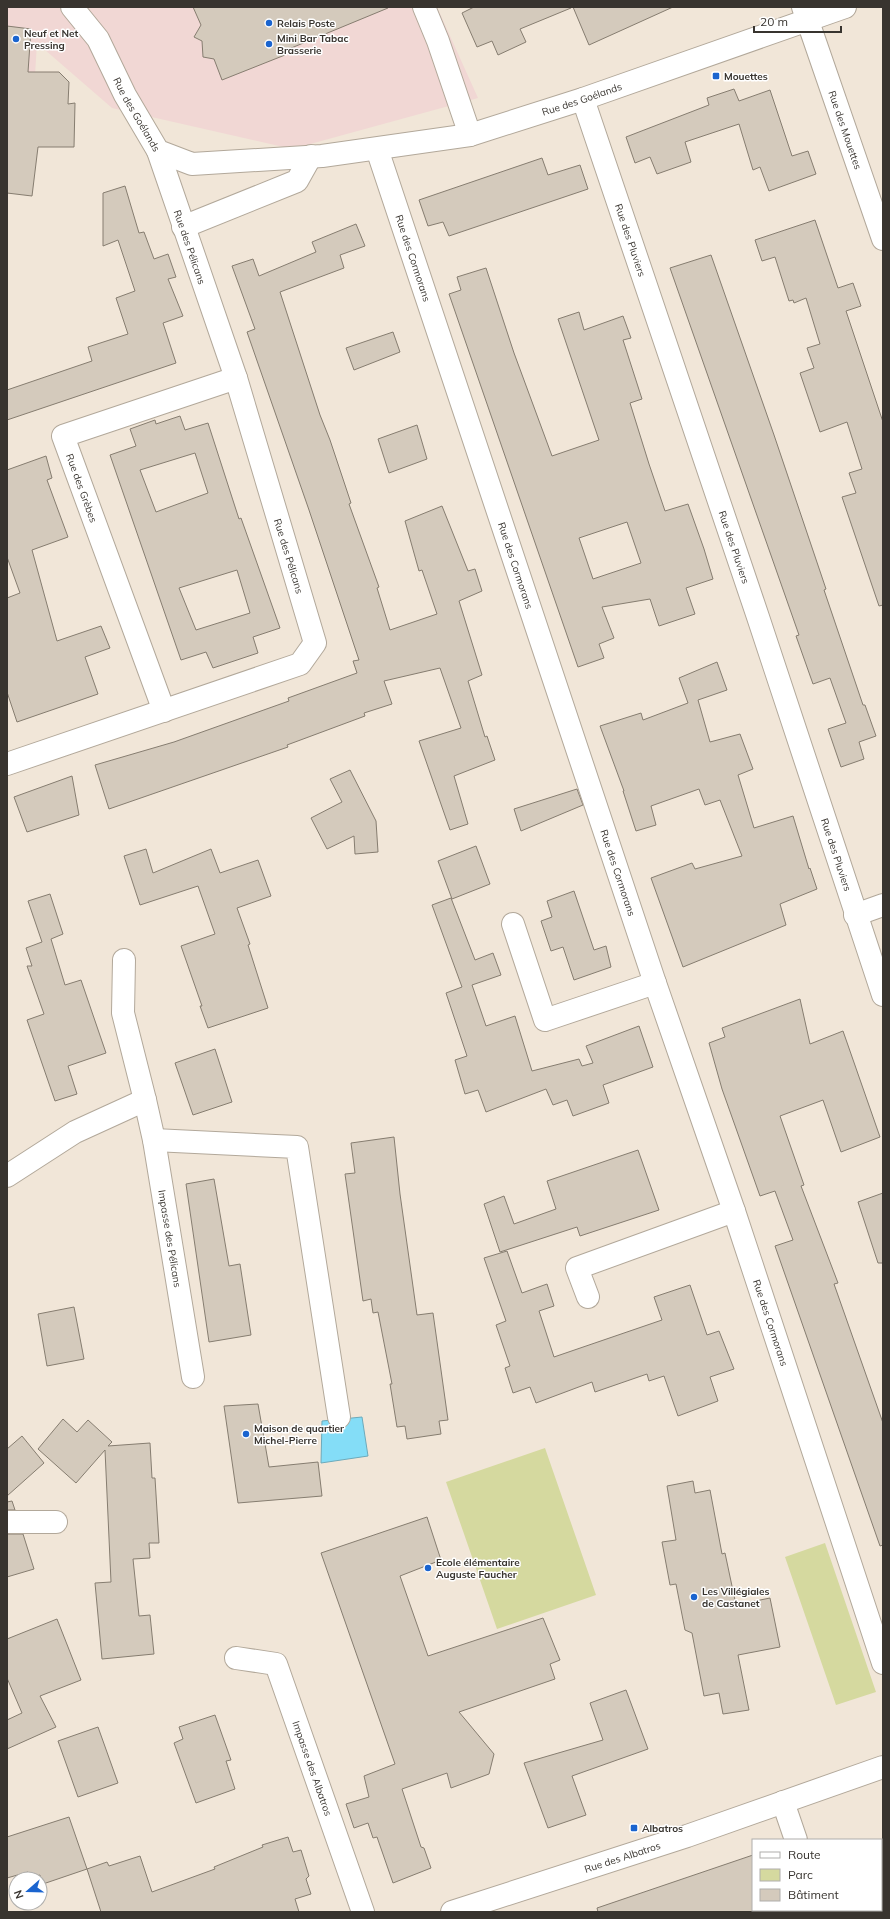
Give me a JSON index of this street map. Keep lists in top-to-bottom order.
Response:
{
  "streets": {
    "street": [
      "Rue des Goélands",
      "Rue des Mouettes",
      "Rue des Pluviers",
      "Rue des Pélicans",
      "Rue des Cormorans",
      "Rue des Grèbes",
      "Impasse des Pélicans",
      "Impasse des Albatros",
      "Rue des Albatros"
    ]
  },
  "crossings": [
    ["Rue des Goélands", "Rue des Mouettes"],
    ["Rue des Goélands", "Rue des Pluviers"],
    ["Rue des Goélands", "Rue des Pélicans"],
    ["Rue des Goélands", "Rue des Cormorans"],
    ["Rue des Pélicans", "Rue des Grèbes"]
  ],
  "places": {
    "other": [
      "Relais Poste",
      "Neuf et Net Pressing",
      "Mini Bar Tabac Brasserie",
      "Maison de quartier Michel-Pierre",
      "Ecole élémentaire Auguste Faucher",
      "Les Villégiales de Castanet"
    ],
    "transit": ["Mouettes", "Albatros"]
  },
  "legend": ["Route", "Parc", "Bâtiment"],
  "scale_bar": "20 m",
  "north": "left"
}
